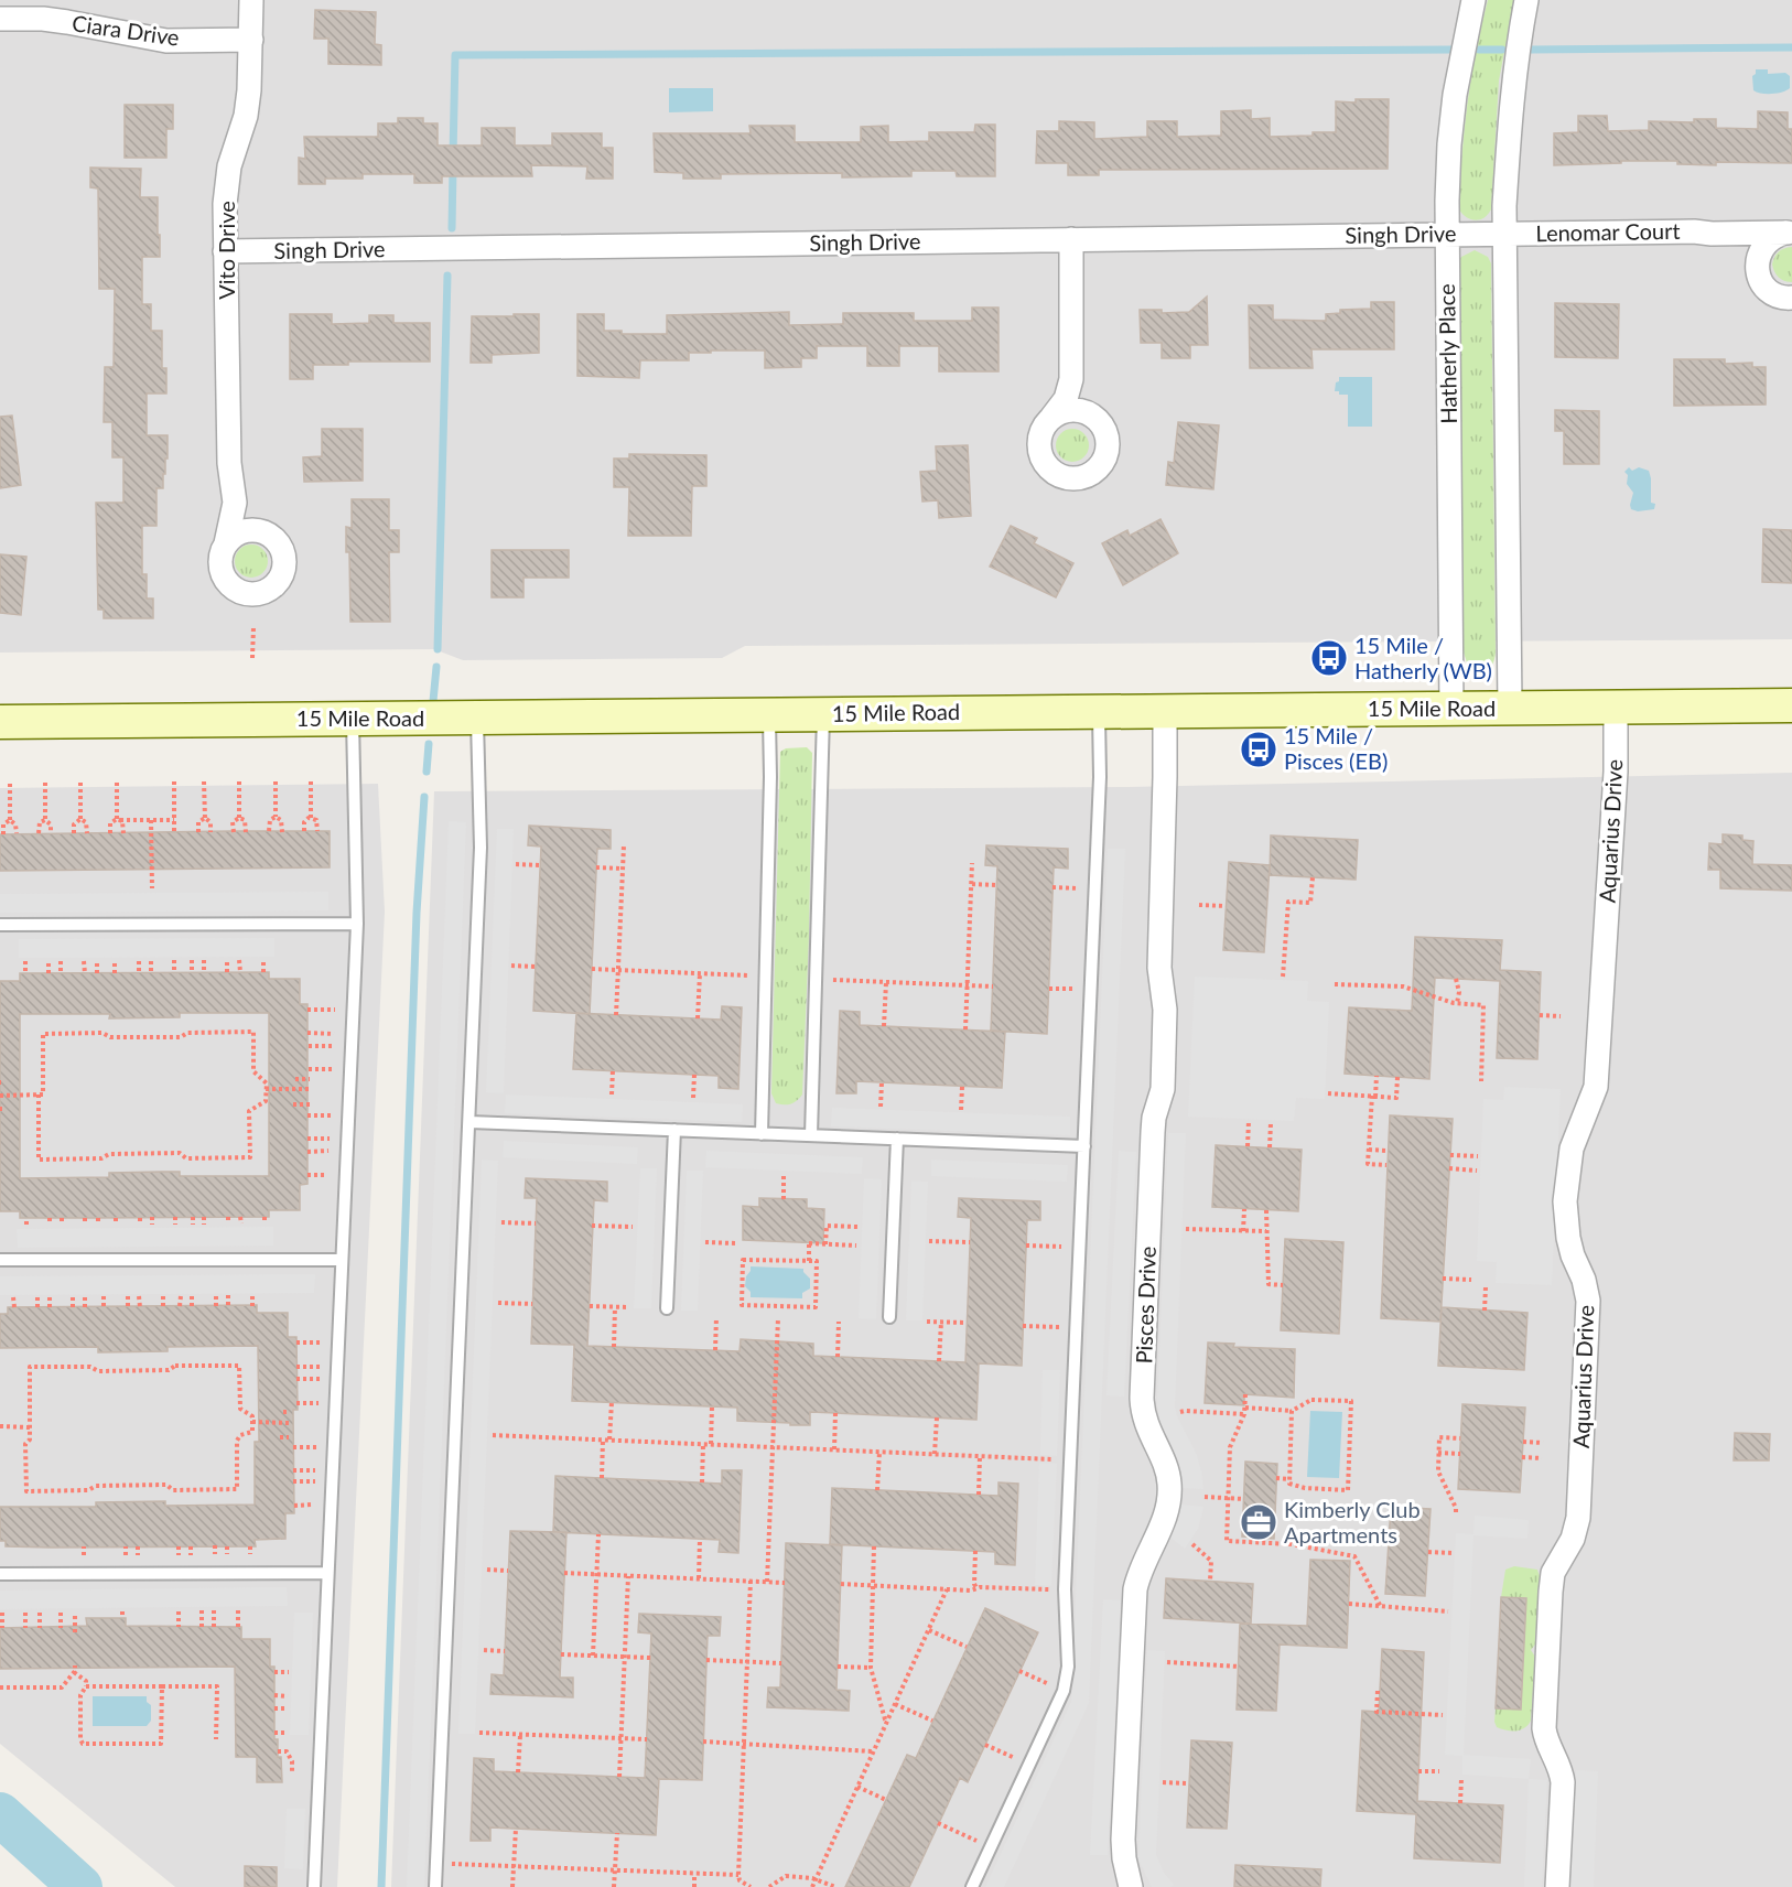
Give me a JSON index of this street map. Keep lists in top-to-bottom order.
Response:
{
  "streets": {
    "main road": ["15 Mile Road"],
    "street": [
      "Ciara Drive",
      "Lenomar Court",
      "Singh Drive",
      "Vito Drive",
      "Hatherly Place",
      "Aquarius Drive",
      "Pisces Drive"
    ]
  },
  "crossings": [
    ["Ciara Drive", "Vito Drive"],
    ["Lenomar Court", "Singh Drive"],
    ["Singh Drive", "Vito Drive"],
    ["Singh Drive", "Hatherly Place"],
    ["Hatherly Place", "15 Mile Road"],
    ["15 Mile Road", "Aquarius Drive"],
    ["15 Mile Road", "Pisces Drive"]
  ],
  "places": {
    "bus stop": ["15 Mile / Hatherly (WB)", "15 Mile / Pisces (EB)"],
    "office": ["Kimberly Club Apartments"]
  }
}
